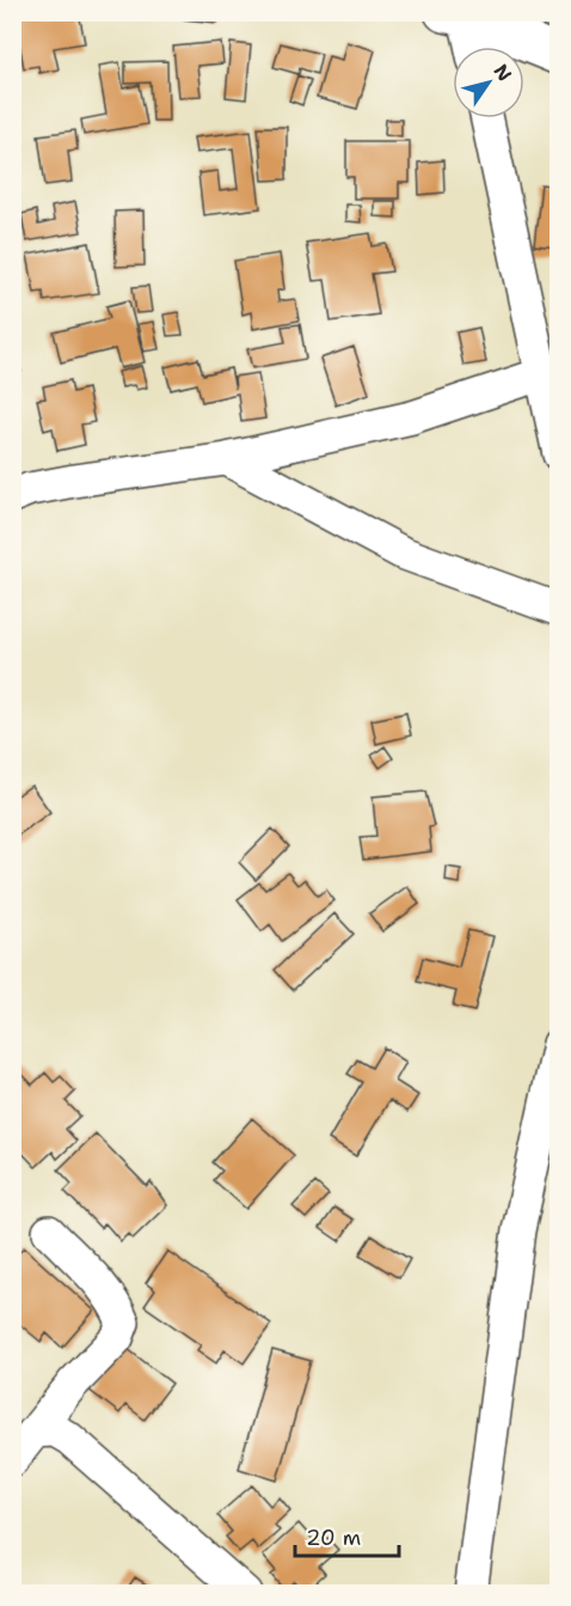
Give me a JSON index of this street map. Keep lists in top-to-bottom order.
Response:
{
  "scale_bar": "20 m",
  "north": "top right"
}
